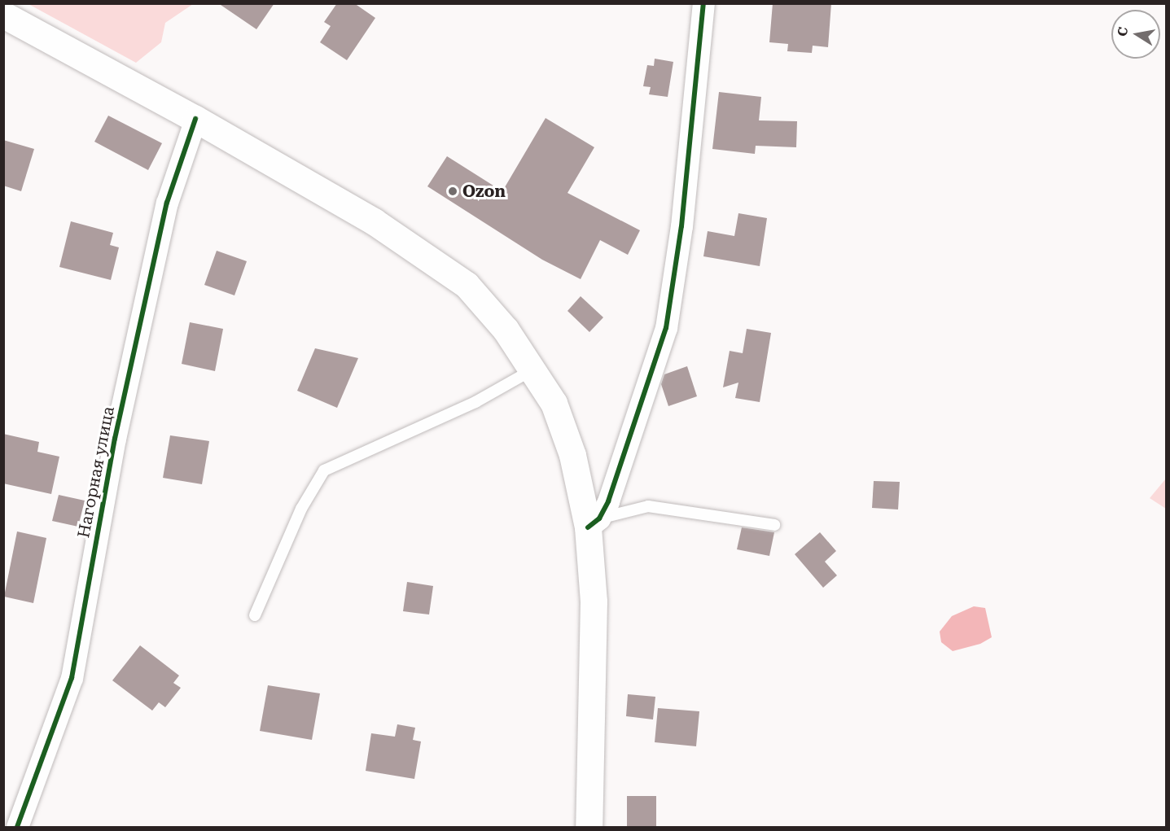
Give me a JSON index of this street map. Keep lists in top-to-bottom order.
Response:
{
  "streets": {
    "street": ["Нагорная улица"]
  },
  "places": ["Ozon"],
  "north": "left"
}
